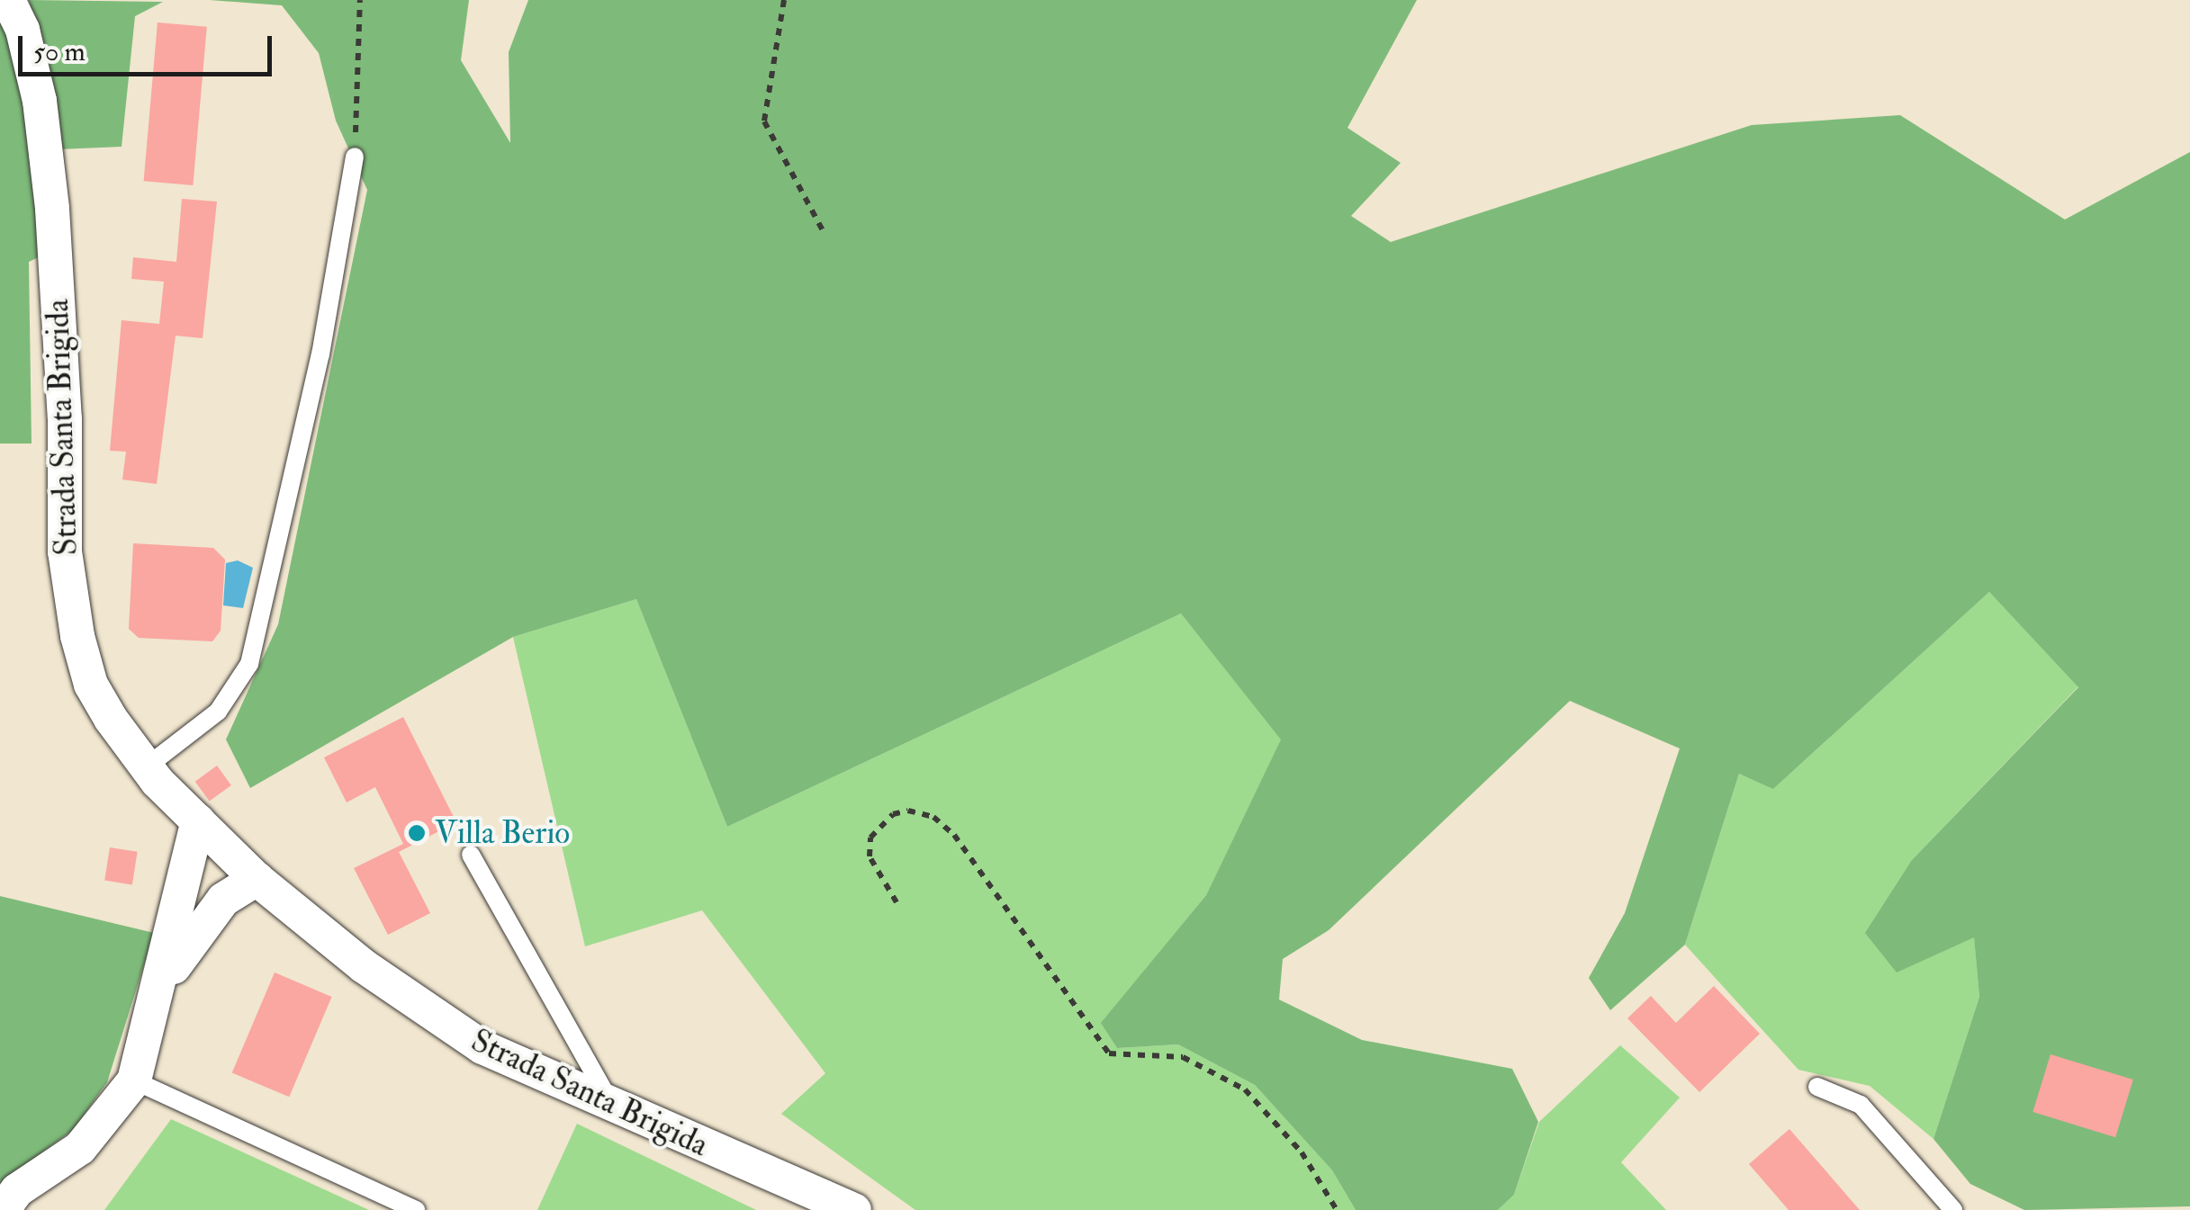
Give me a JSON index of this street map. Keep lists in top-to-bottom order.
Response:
{
  "streets": {
    "street": ["Strada Santa Brigida"]
  },
  "places": ["Villa Berio"],
  "scale_bar": "50 m"
}
